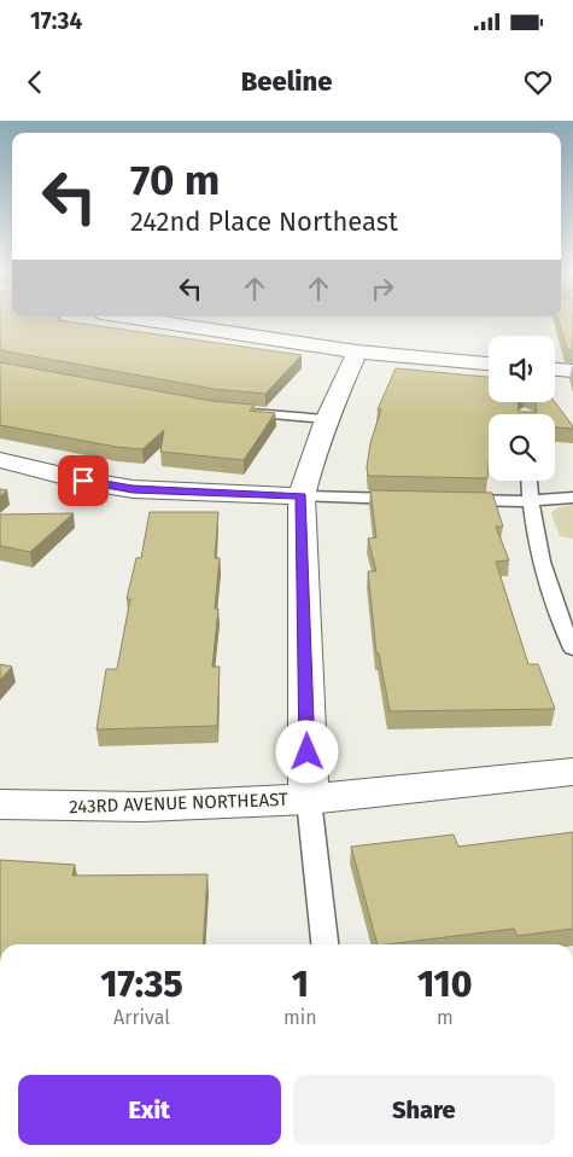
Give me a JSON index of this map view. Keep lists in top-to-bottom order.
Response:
{
  "streets": {
    "street": ["243RD AVENUE NORTHEAST"]
  },
  "page": {
    "status": "17:34",
    "header": "Beeline",
    "turn": ["70 m", "242nd Place Northeast"],
    "eta": [
      "17:35",
      "Arrival",
      "1",
      "min",
      "110",
      "m"
    ],
    "buttons": ["Exit", "Share"]
  }
}
